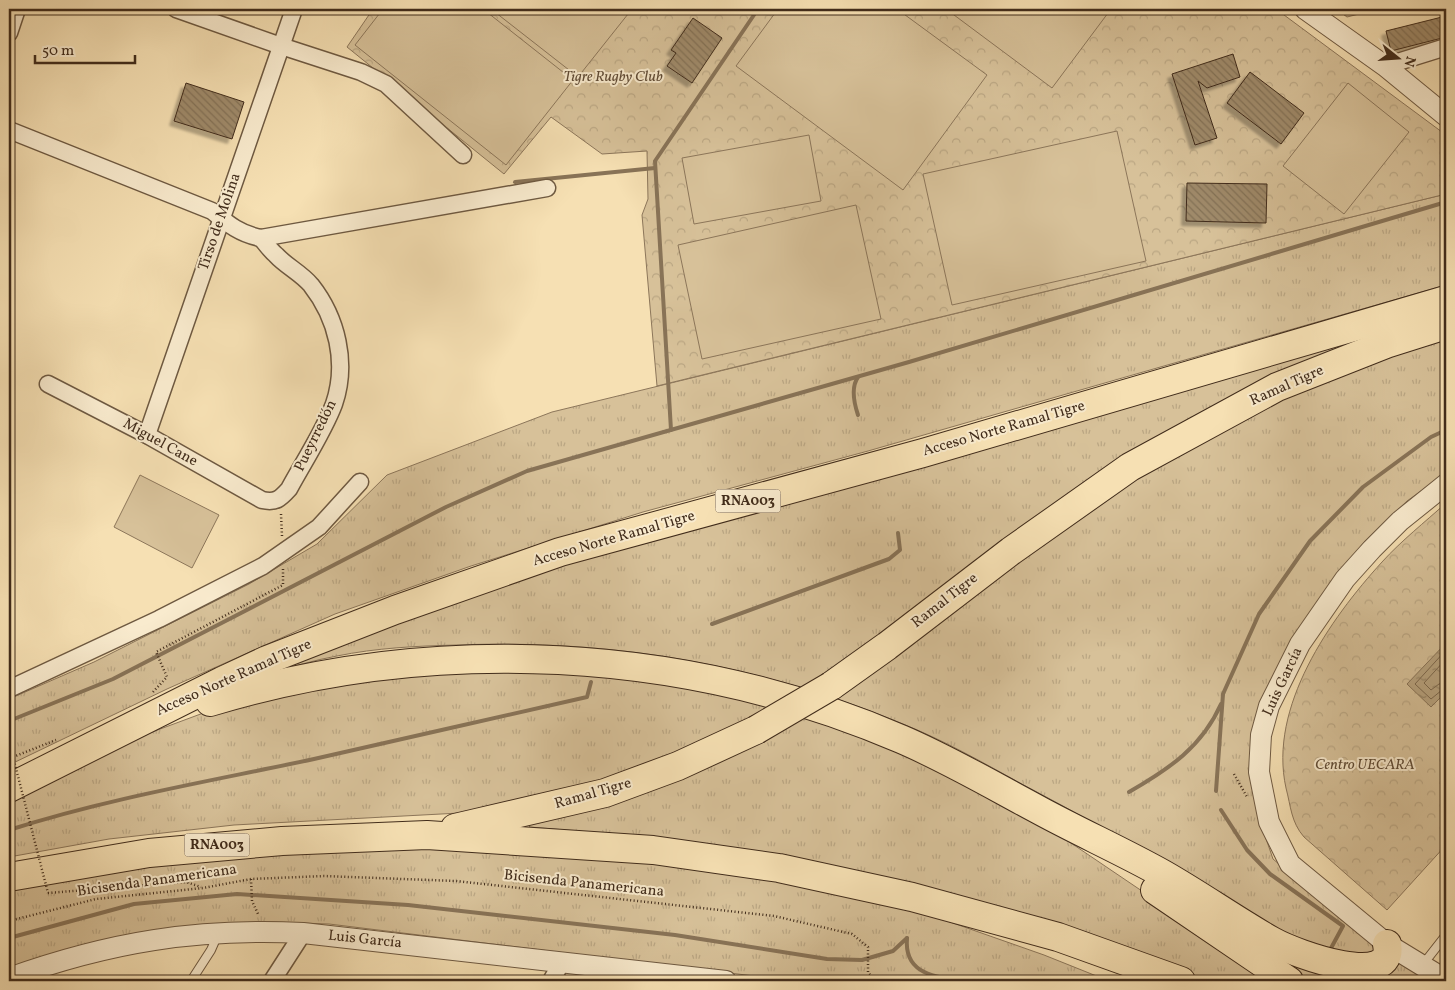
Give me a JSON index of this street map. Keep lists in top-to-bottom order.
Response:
{
  "streets": {
    "highway": ["Ramal Tigre", "Acceso Norte Ramal Tigre", "RNA003"],
    "street": [
      "Tirso de Molina",
      "Pueyrredón",
      "Miguel Cane",
      "Luis García"
    ],
    "path": ["Bicisenda Panamericana"]
  },
  "crossings": [
    ["Tirso de Molina", "Miguel Cane"],
    ["Ramal Tigre", "RNA003"],
    ["Pueyrredón", "Miguel Cane"]
  ],
  "parks": ["Tigre Rugby Club", "Centro UECARA"],
  "scale_bar": "50 m",
  "north": "right"
}
